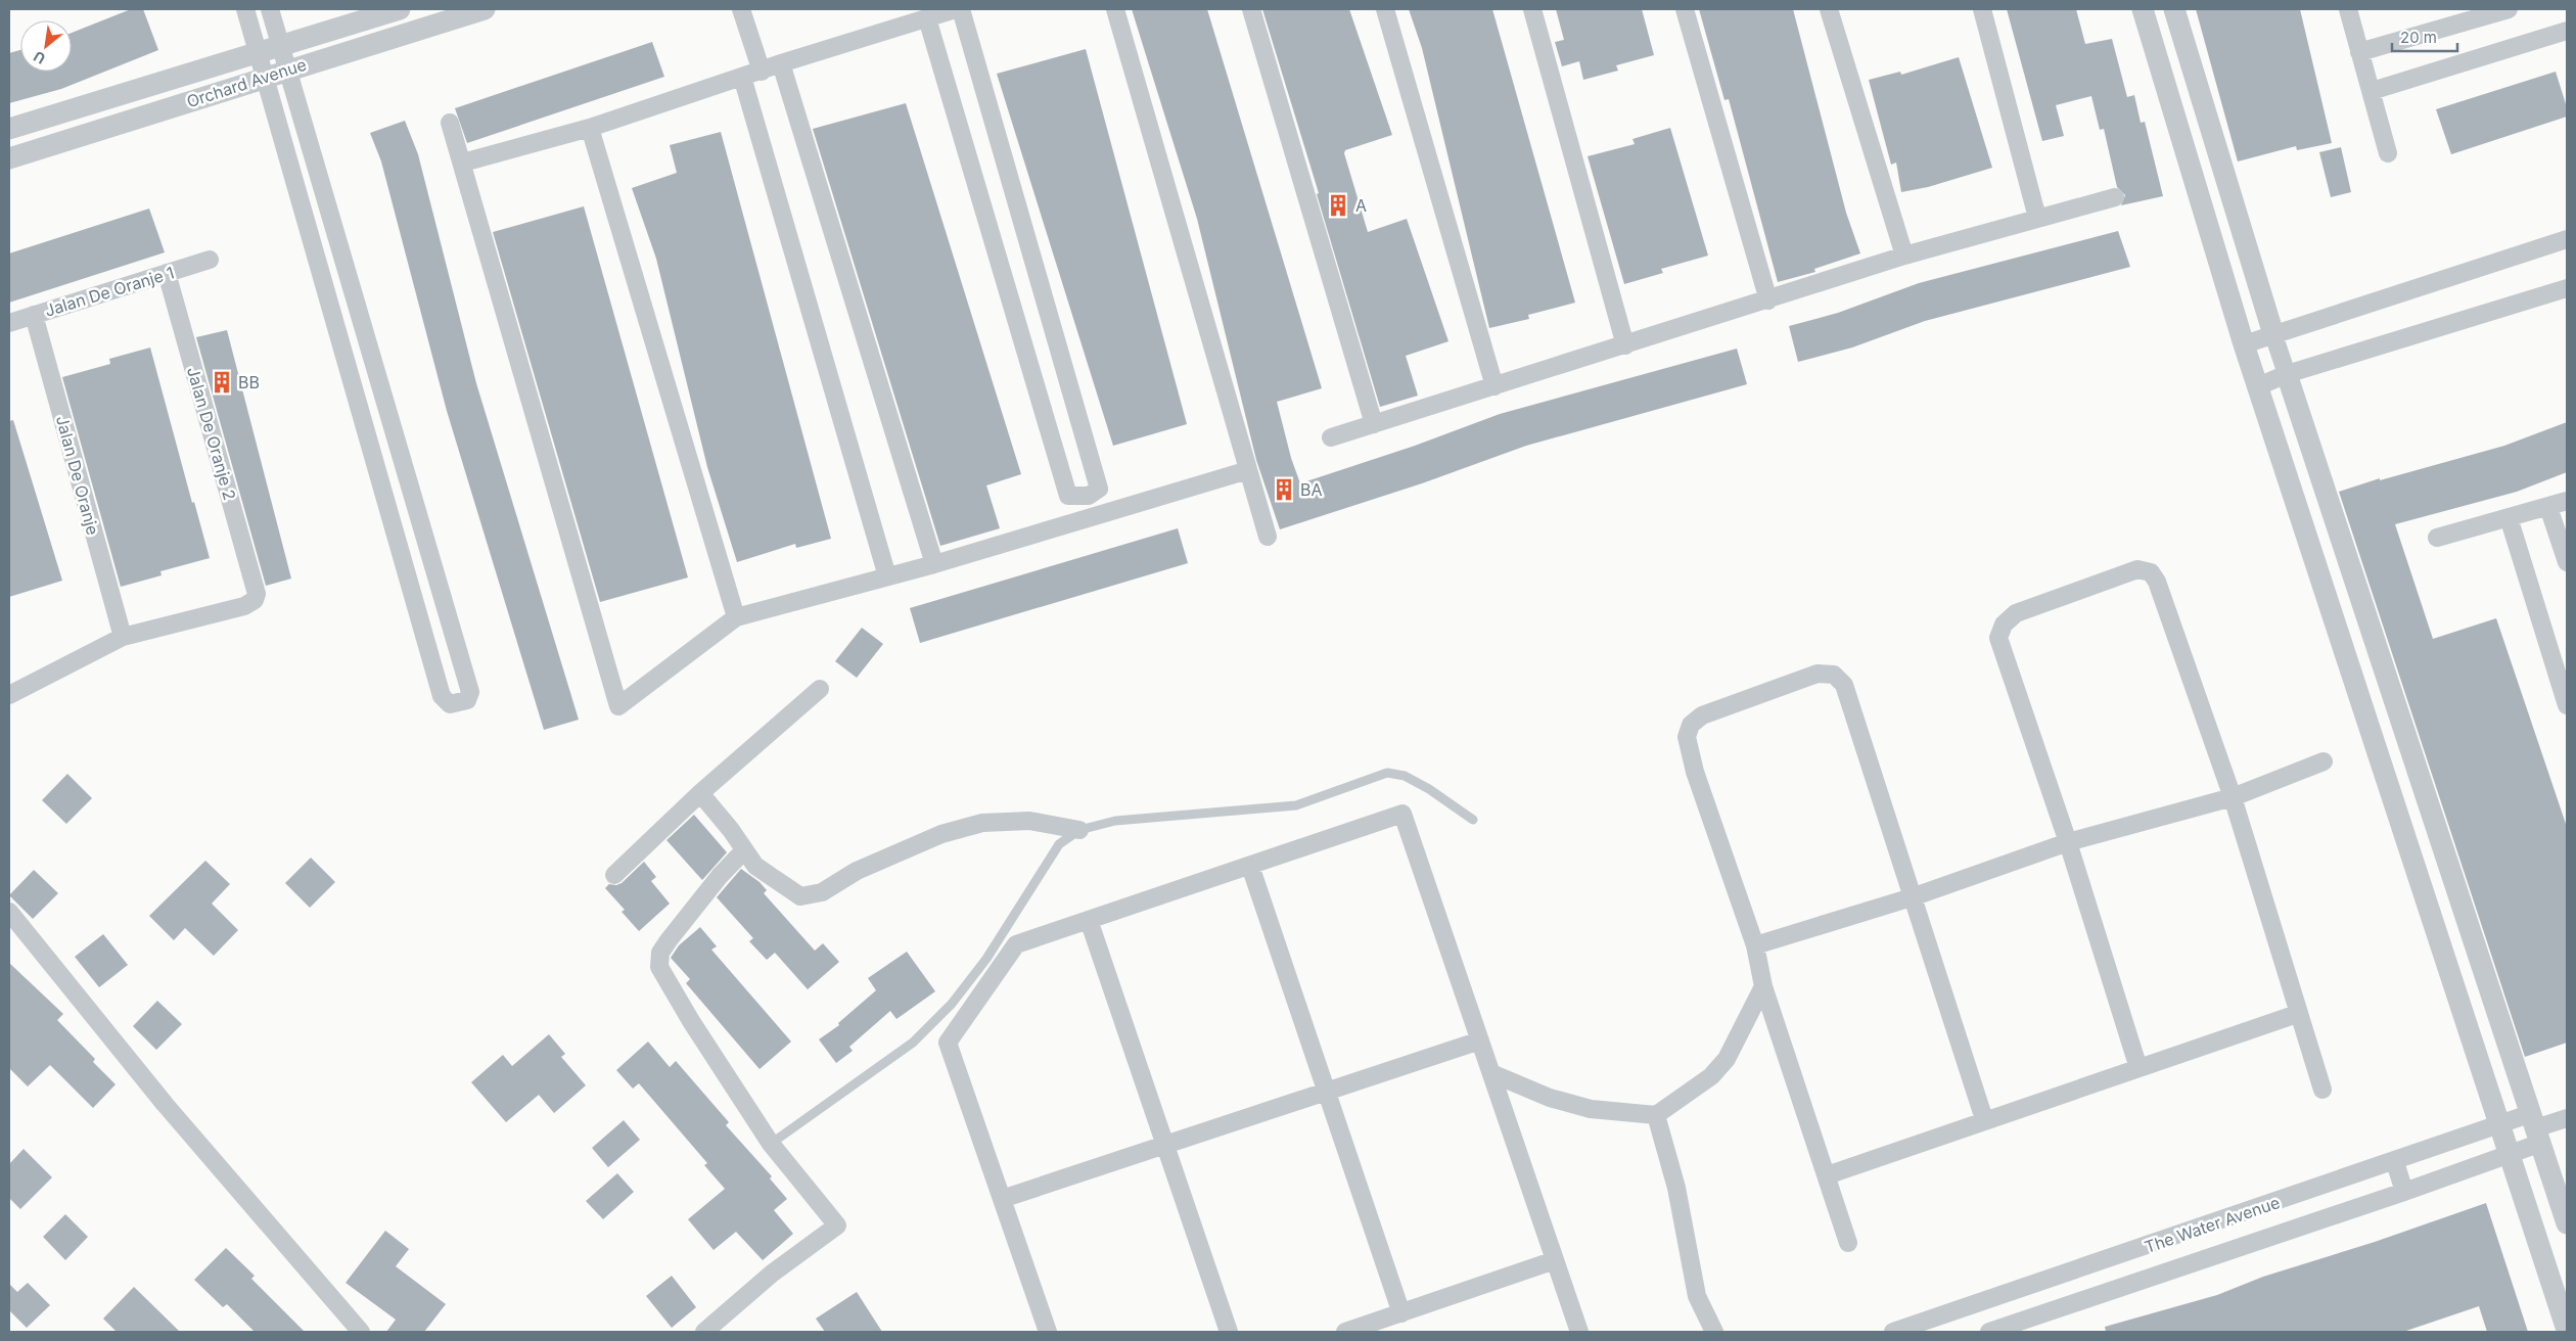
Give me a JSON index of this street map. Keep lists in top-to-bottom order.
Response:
{
  "streets": {
    "street": [
      "Orchard Avenue",
      "Jalan De Oranje 1",
      "Jalan De Oranje 2",
      "Jalan De Oranje",
      "The Water Avenue"
    ]
  },
  "crossings": [
    ["Jalan De Oranje 1", "Jalan De Oranje 2"],
    ["Jalan De Oranje 1", "Jalan De Oranje"],
    ["Jalan De Oranje 2", "Jalan De Oranje"]
  ],
  "places": {
    "building": ["A", "BB", "BA"]
  },
  "scale_bar": "20 m",
  "north": "bottom left"
}
